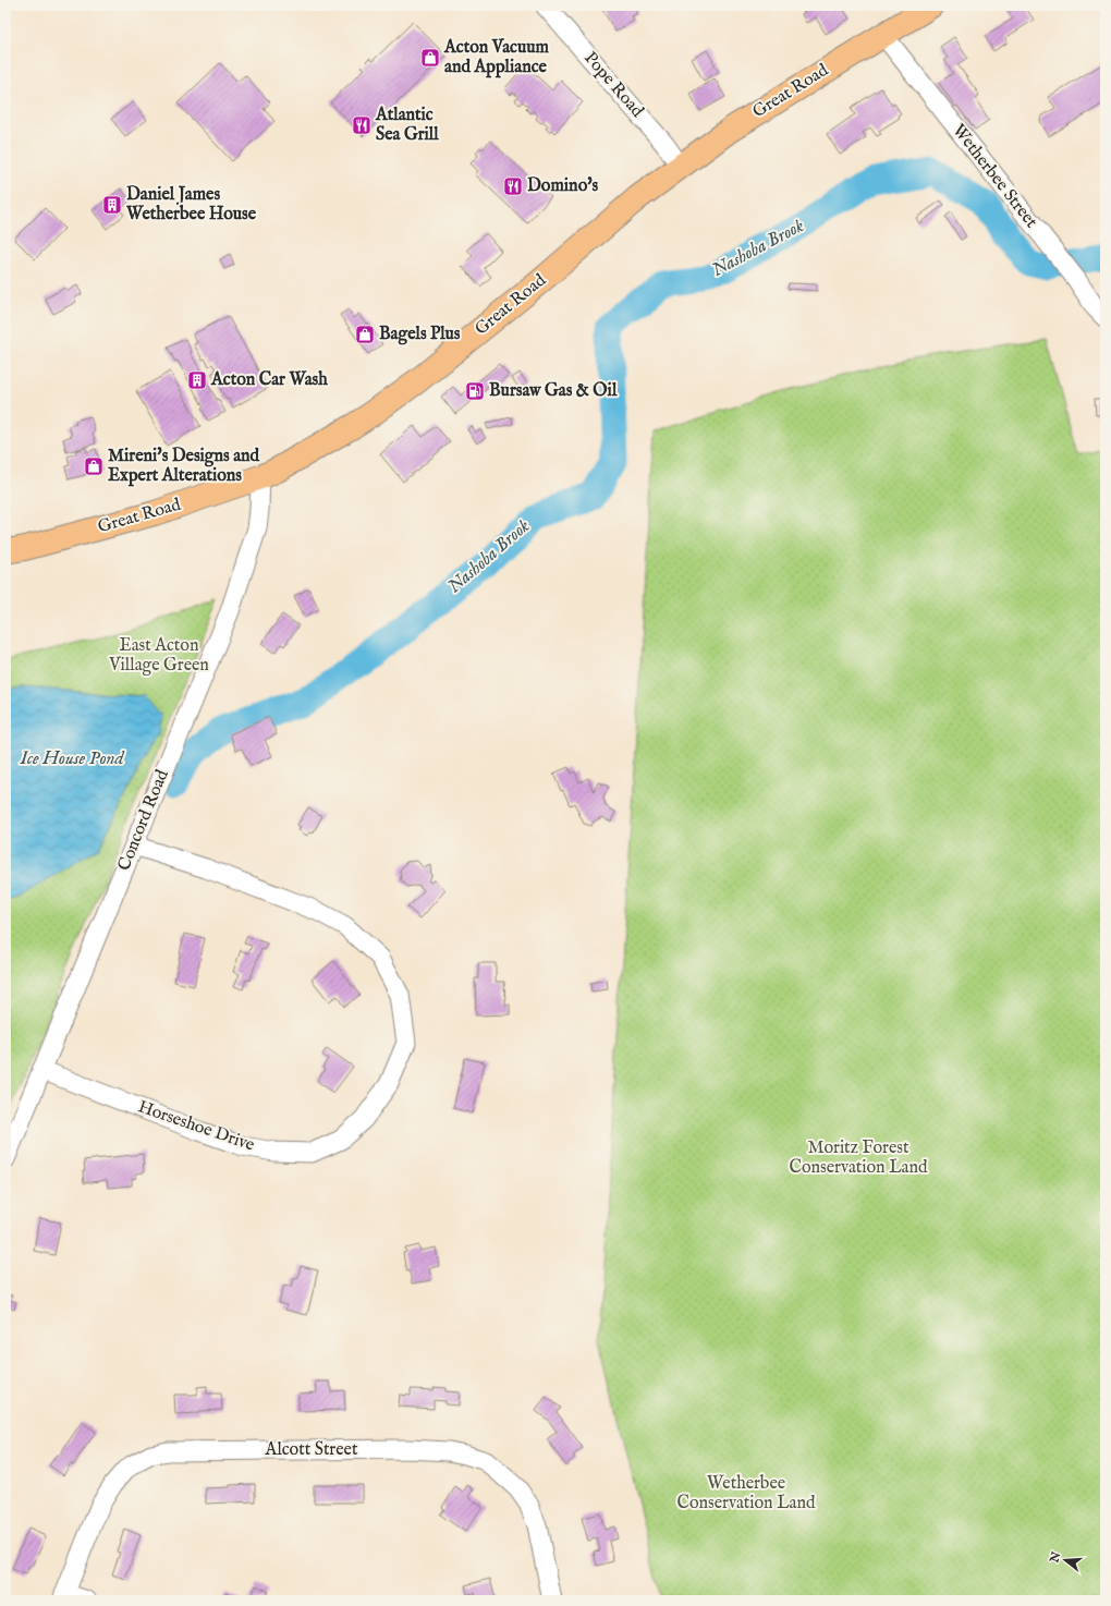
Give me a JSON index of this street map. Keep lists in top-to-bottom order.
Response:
{
  "streets": {
    "main road": ["Great Road"],
    "street": [
      "Pope Road",
      "Wetherbee Street",
      "Concord Road",
      "Horseshoe Drive",
      "Alcott Street"
    ]
  },
  "crossings": [
    ["Pope Road", "Great Road"],
    ["Great Road", "Wetherbee Street"],
    ["Great Road", "Concord Road"],
    ["Concord Road", "Horseshoe Drive"]
  ],
  "water": ["Nashoba Brook", "Ice House Pond"],
  "parks": ["East Acton Village Green", "Moritz Forest Conservation Land", "Wetherbee Conservation Land"],
  "places": {
    "shop": ["Acton Vacuum and Appliance", "Bagels Plus", "Mireni's Designs and Expert Alterations"],
    "restaurant": ["Atlantic Sea Grill", "Domino's"],
    "building": ["Daniel James Wetherbee House", "Acton Car Wash"],
    "fuel station": ["Bursaw Gas & Oil"]
  },
  "north": "left"
}
